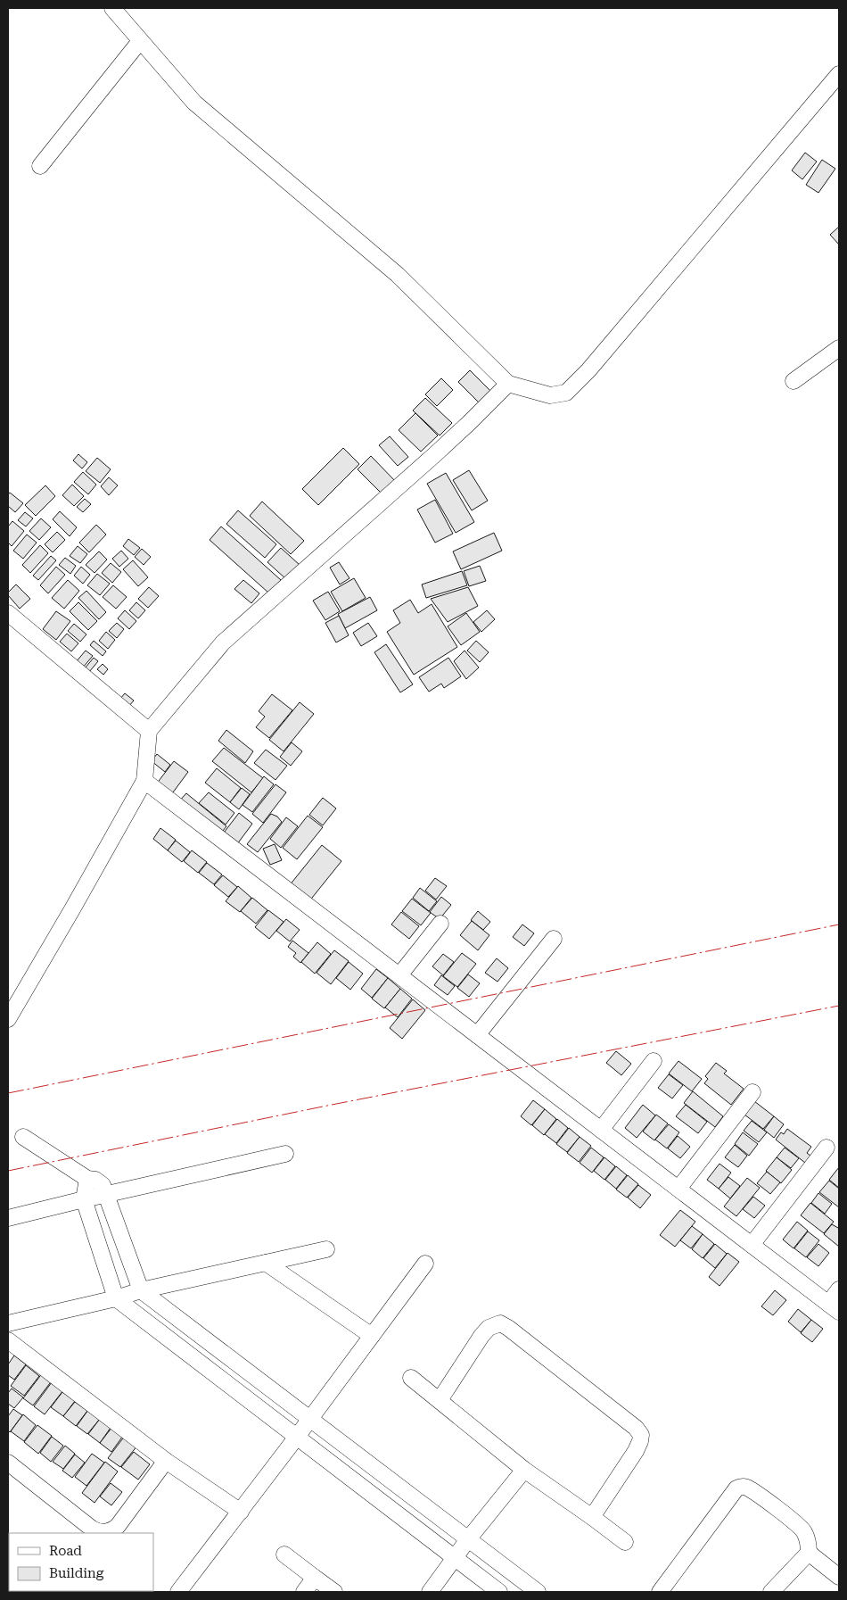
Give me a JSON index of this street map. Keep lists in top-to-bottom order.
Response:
{
  "legend": ["Road", "Building"]
}
